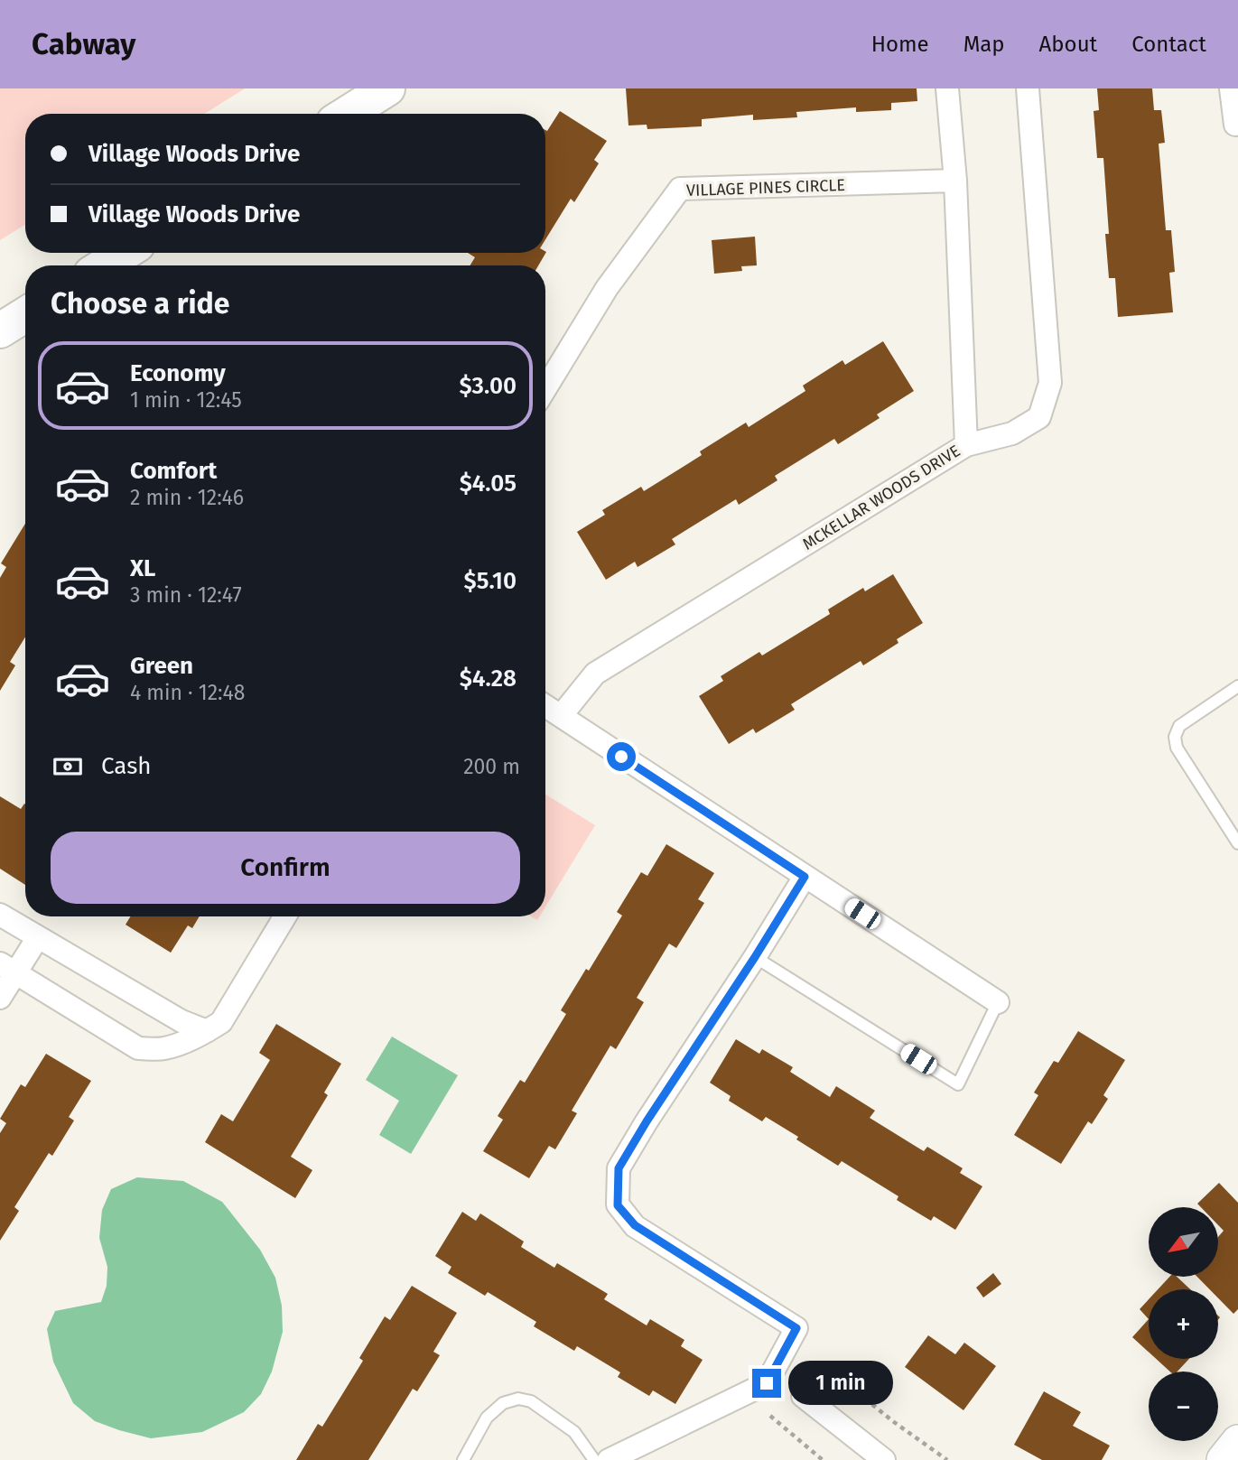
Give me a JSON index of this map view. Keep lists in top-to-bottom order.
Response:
{
  "streets": {
    "street": ["VILLAGE PINES CIRCLE", "MCKELLAR WOODS DRIVE"]
  },
  "crossings": [
    ["VILLAGE PINES CIRCLE", "MCKELLAR WOODS DRIVE"]
  ],
  "north": "bottom left",
  "page": {
    "header": "Cabway",
    "nav": [
      "Home",
      "Map",
      "About",
      "Contact"
    ],
    "banner": ["Village Woods Drive", "Village Woods Drive"],
    "heading": "Choose a ride",
    "list": [
      {
        "name": "Economy",
        "note": "1 min · 12:45",
        "value": "$3.00"
      },
      {
        "name": "Comfort",
        "note": "2 min · 12:46",
        "value": "$4.05"
      },
      {
        "name": "XL",
        "note": "3 min · 12:47",
        "value": "$5.10"
      },
      {
        "name": "Green",
        "note": "4 min · 12:48",
        "value": "$4.28"
      }
    ],
    "pay": ["Cash", "200 m"],
    "buttons": "Confirm",
    "map_buttons": ["+", "−"],
    "bubble": "1 min"
  }
}
